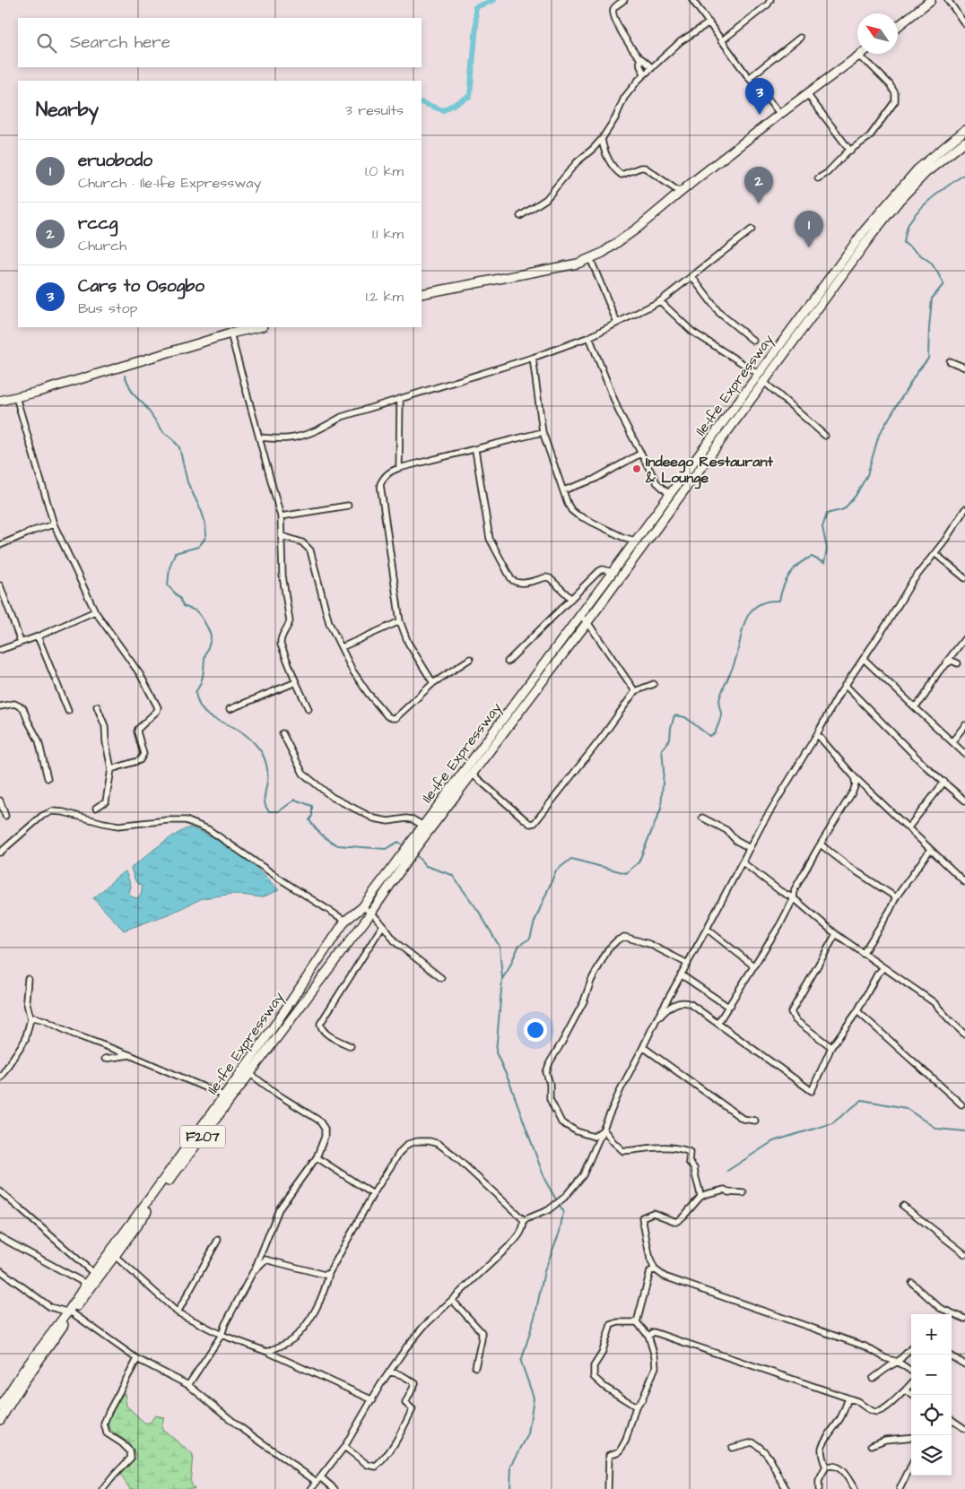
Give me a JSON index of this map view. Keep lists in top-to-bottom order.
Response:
{
  "streets": {
    "main road": ["Ile-Ife Expressway", "F207"]
  },
  "places": ["Indeego Restaurant & Lounge"],
  "north": "top left",
  "page": {
    "search": "Search here",
    "pins": ["3", "2", "1"],
    "heading": ["Nearby", "3 results"],
    "list": [
      {
        "mark": "1",
        "name": "eruobodo",
        "note": "Church · Ile-Ife Expressway",
        "value": "1.0 km"
      },
      {
        "mark": "2",
        "name": "rccg",
        "note": "Church",
        "value": "1.1 km"
      },
      {
        "mark": "3",
        "name": "Cars to Osogbo",
        "note": "Bus stop",
        "value": "1.2 km"
      }
    ],
    "map_buttons": ["+", "−"]
  }
}
